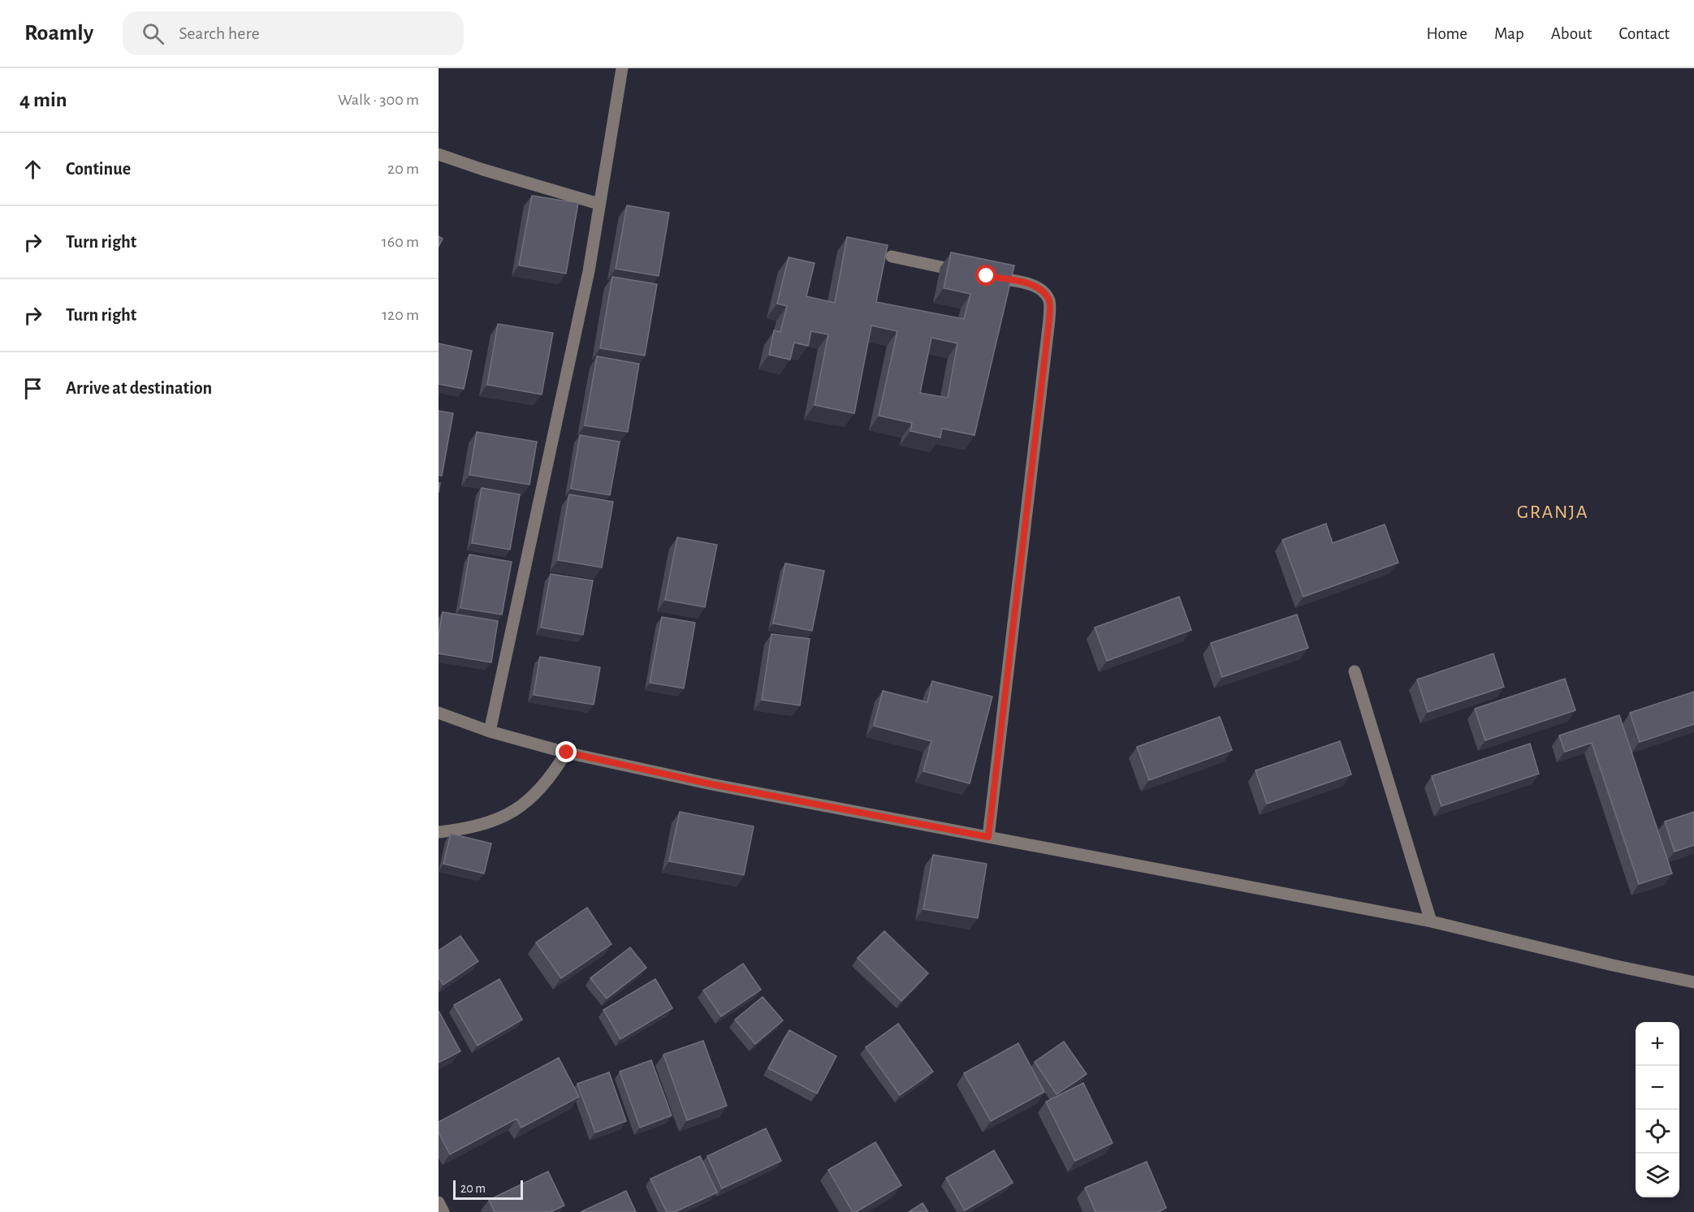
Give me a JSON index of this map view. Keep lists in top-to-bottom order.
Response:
{
  "districts": ["GRANJA"],
  "scale_bar": "20 m",
  "page": {
    "header": "Roamly",
    "search": "Search here",
    "nav": [
      "Home",
      "Map",
      "About",
      "Contact"
    ],
    "heading": ["4 min", "Walk · 300 m"],
    "list": [
      ["Continue", "20 m"],
      ["Turn right", "160 m"],
      ["Turn right", "120 m"],
      "Arrive at destination"
    ],
    "map_buttons": ["+", "−"],
    "scale": "20 m"
  }
}
